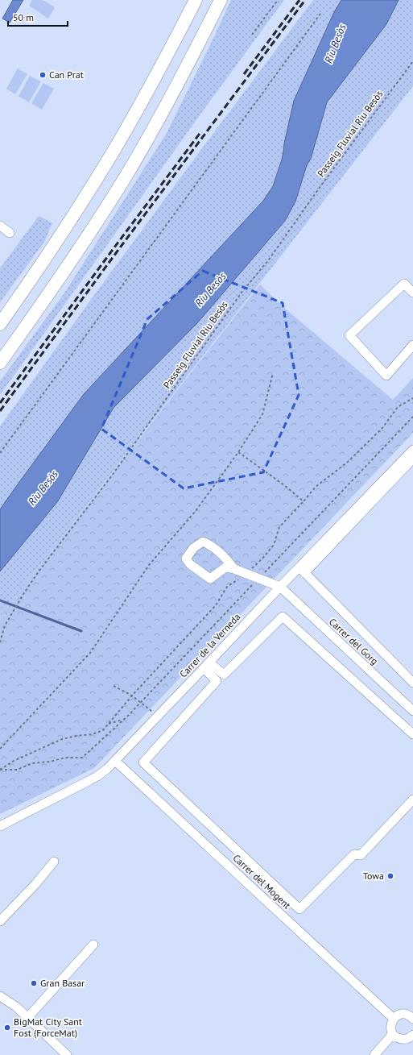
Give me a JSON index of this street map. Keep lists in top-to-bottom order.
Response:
{
  "streets": {
    "street": ["Carrer del Gorg", "Carrer de la Verneda", "Carrer del Mogent"],
    "path": ["Passeig Fluvial Riu Besòs"]
  },
  "crossings": [
    ["Carrer del Gorg", "Carrer de la Verneda"],
    ["Carrer de la Verneda", "Carrer del Mogent"]
  ],
  "water": ["Riu Besòs"],
  "places": [
    "Can Prat",
    "Towa",
    "Gran Basar",
    "BigMat City Sant Fost (ForceMat)"
  ],
  "scale_bar": "50 m"
}
